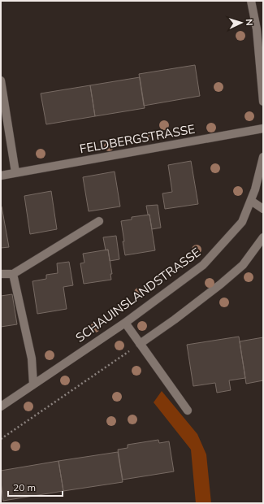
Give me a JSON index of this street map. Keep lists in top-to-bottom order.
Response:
{
  "streets": {
    "street": ["FELDBERGSTRASSE", "SCHAUINSLANDSTRASSE"]
  },
  "scale_bar": "20 m",
  "north": "right"
}
